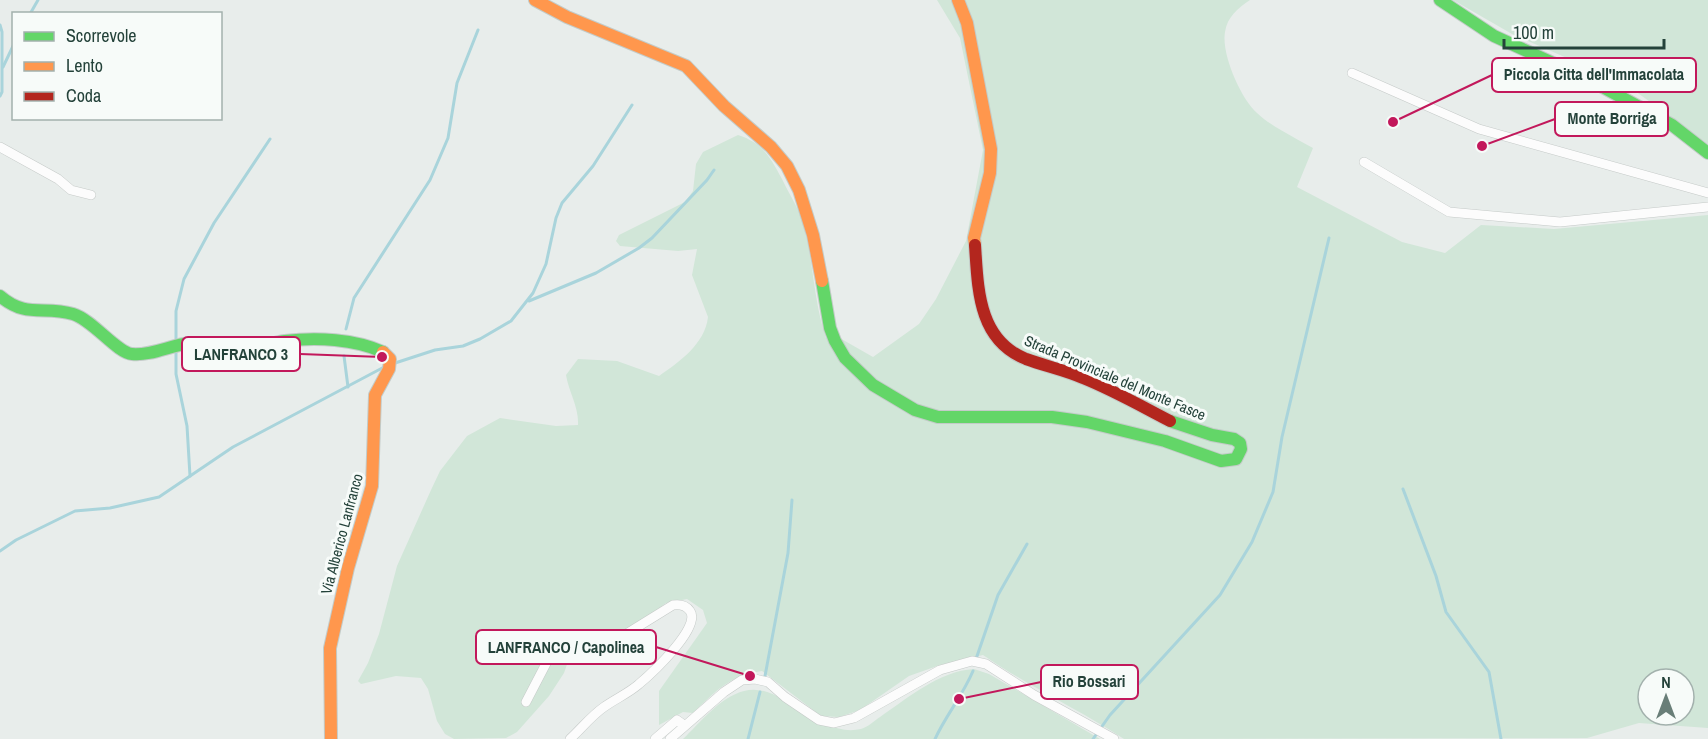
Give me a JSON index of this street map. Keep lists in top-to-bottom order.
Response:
{
  "streets": {
    "main road": ["Strada Provinciale del Monte Fasce", "Via Alberico Lanfranco"]
  },
  "places": [
    "Piccola Citta dell'Immacolata",
    "Monte Borriga",
    "LANFRANCO 3",
    "LANFRANCO / Capolinea",
    "Rio Bossari"
  ],
  "legend": ["Scorrevole", "Lento", "Coda"],
  "scale_bar": "100 m",
  "north": "top"
}
